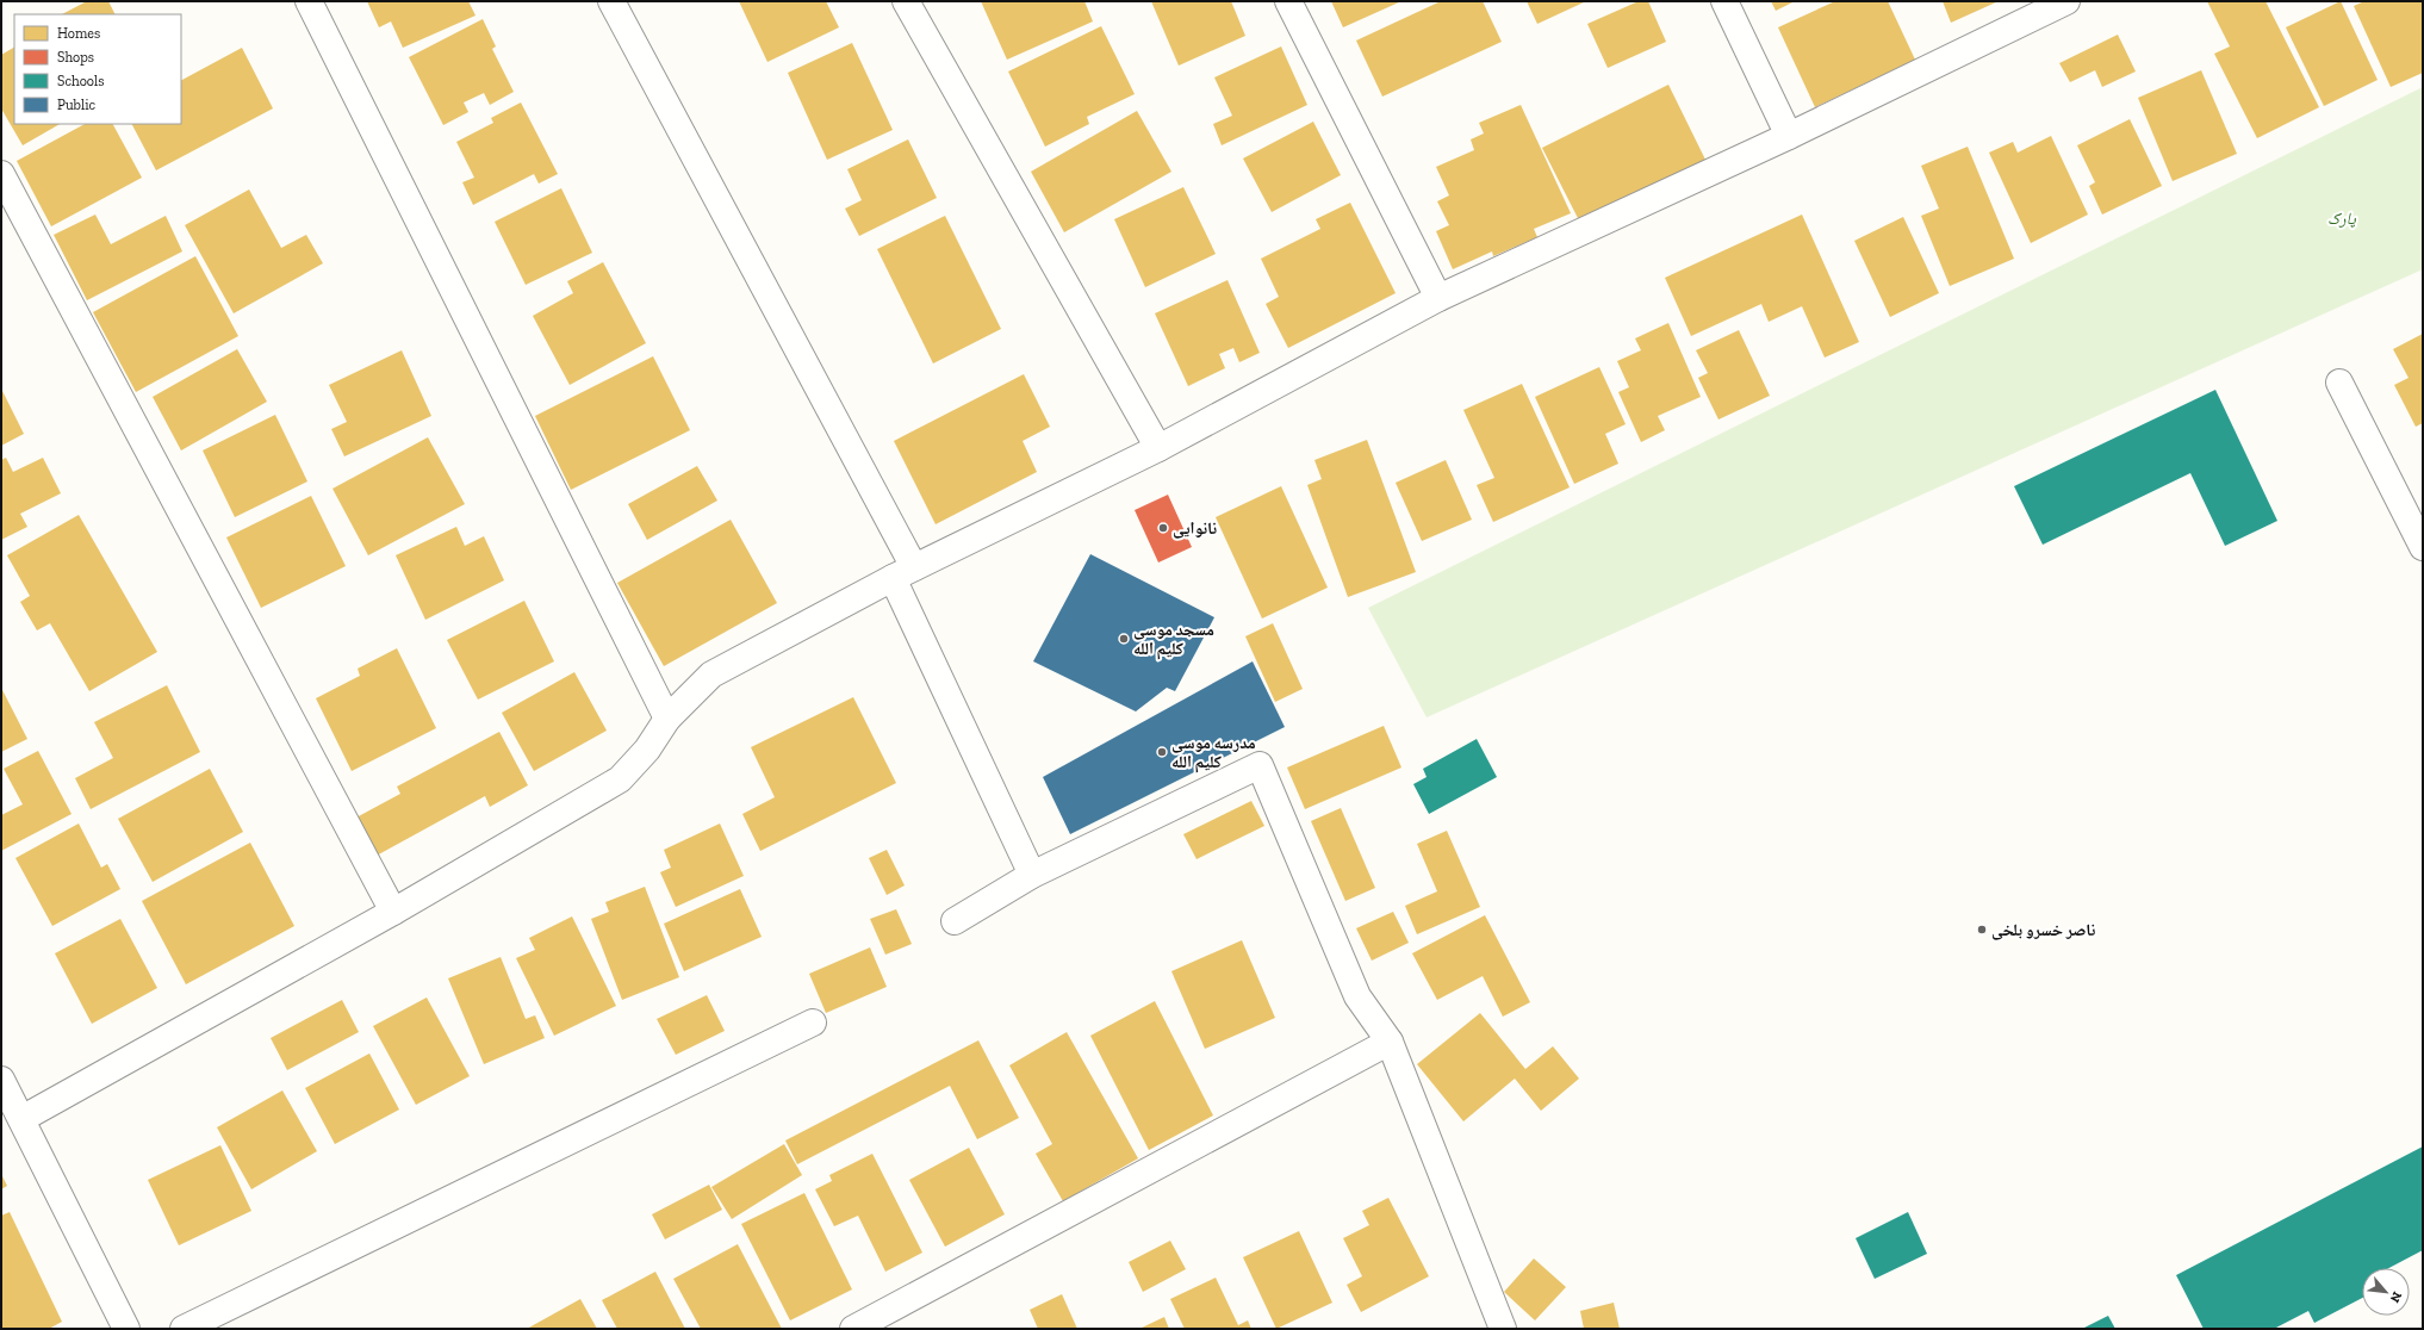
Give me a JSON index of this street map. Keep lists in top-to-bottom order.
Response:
{
  "parks": ["پارک"],
  "places": [
    "نانوایی",
    "مسجد موسی کلیم الله",
    "مدرسه موسی کلیم الله",
    "ناصر خسرو بلخی"
  ],
  "legend": [
    "Homes",
    "Shops",
    "Schools",
    "Public"
  ],
  "north": "bottom right"
}
